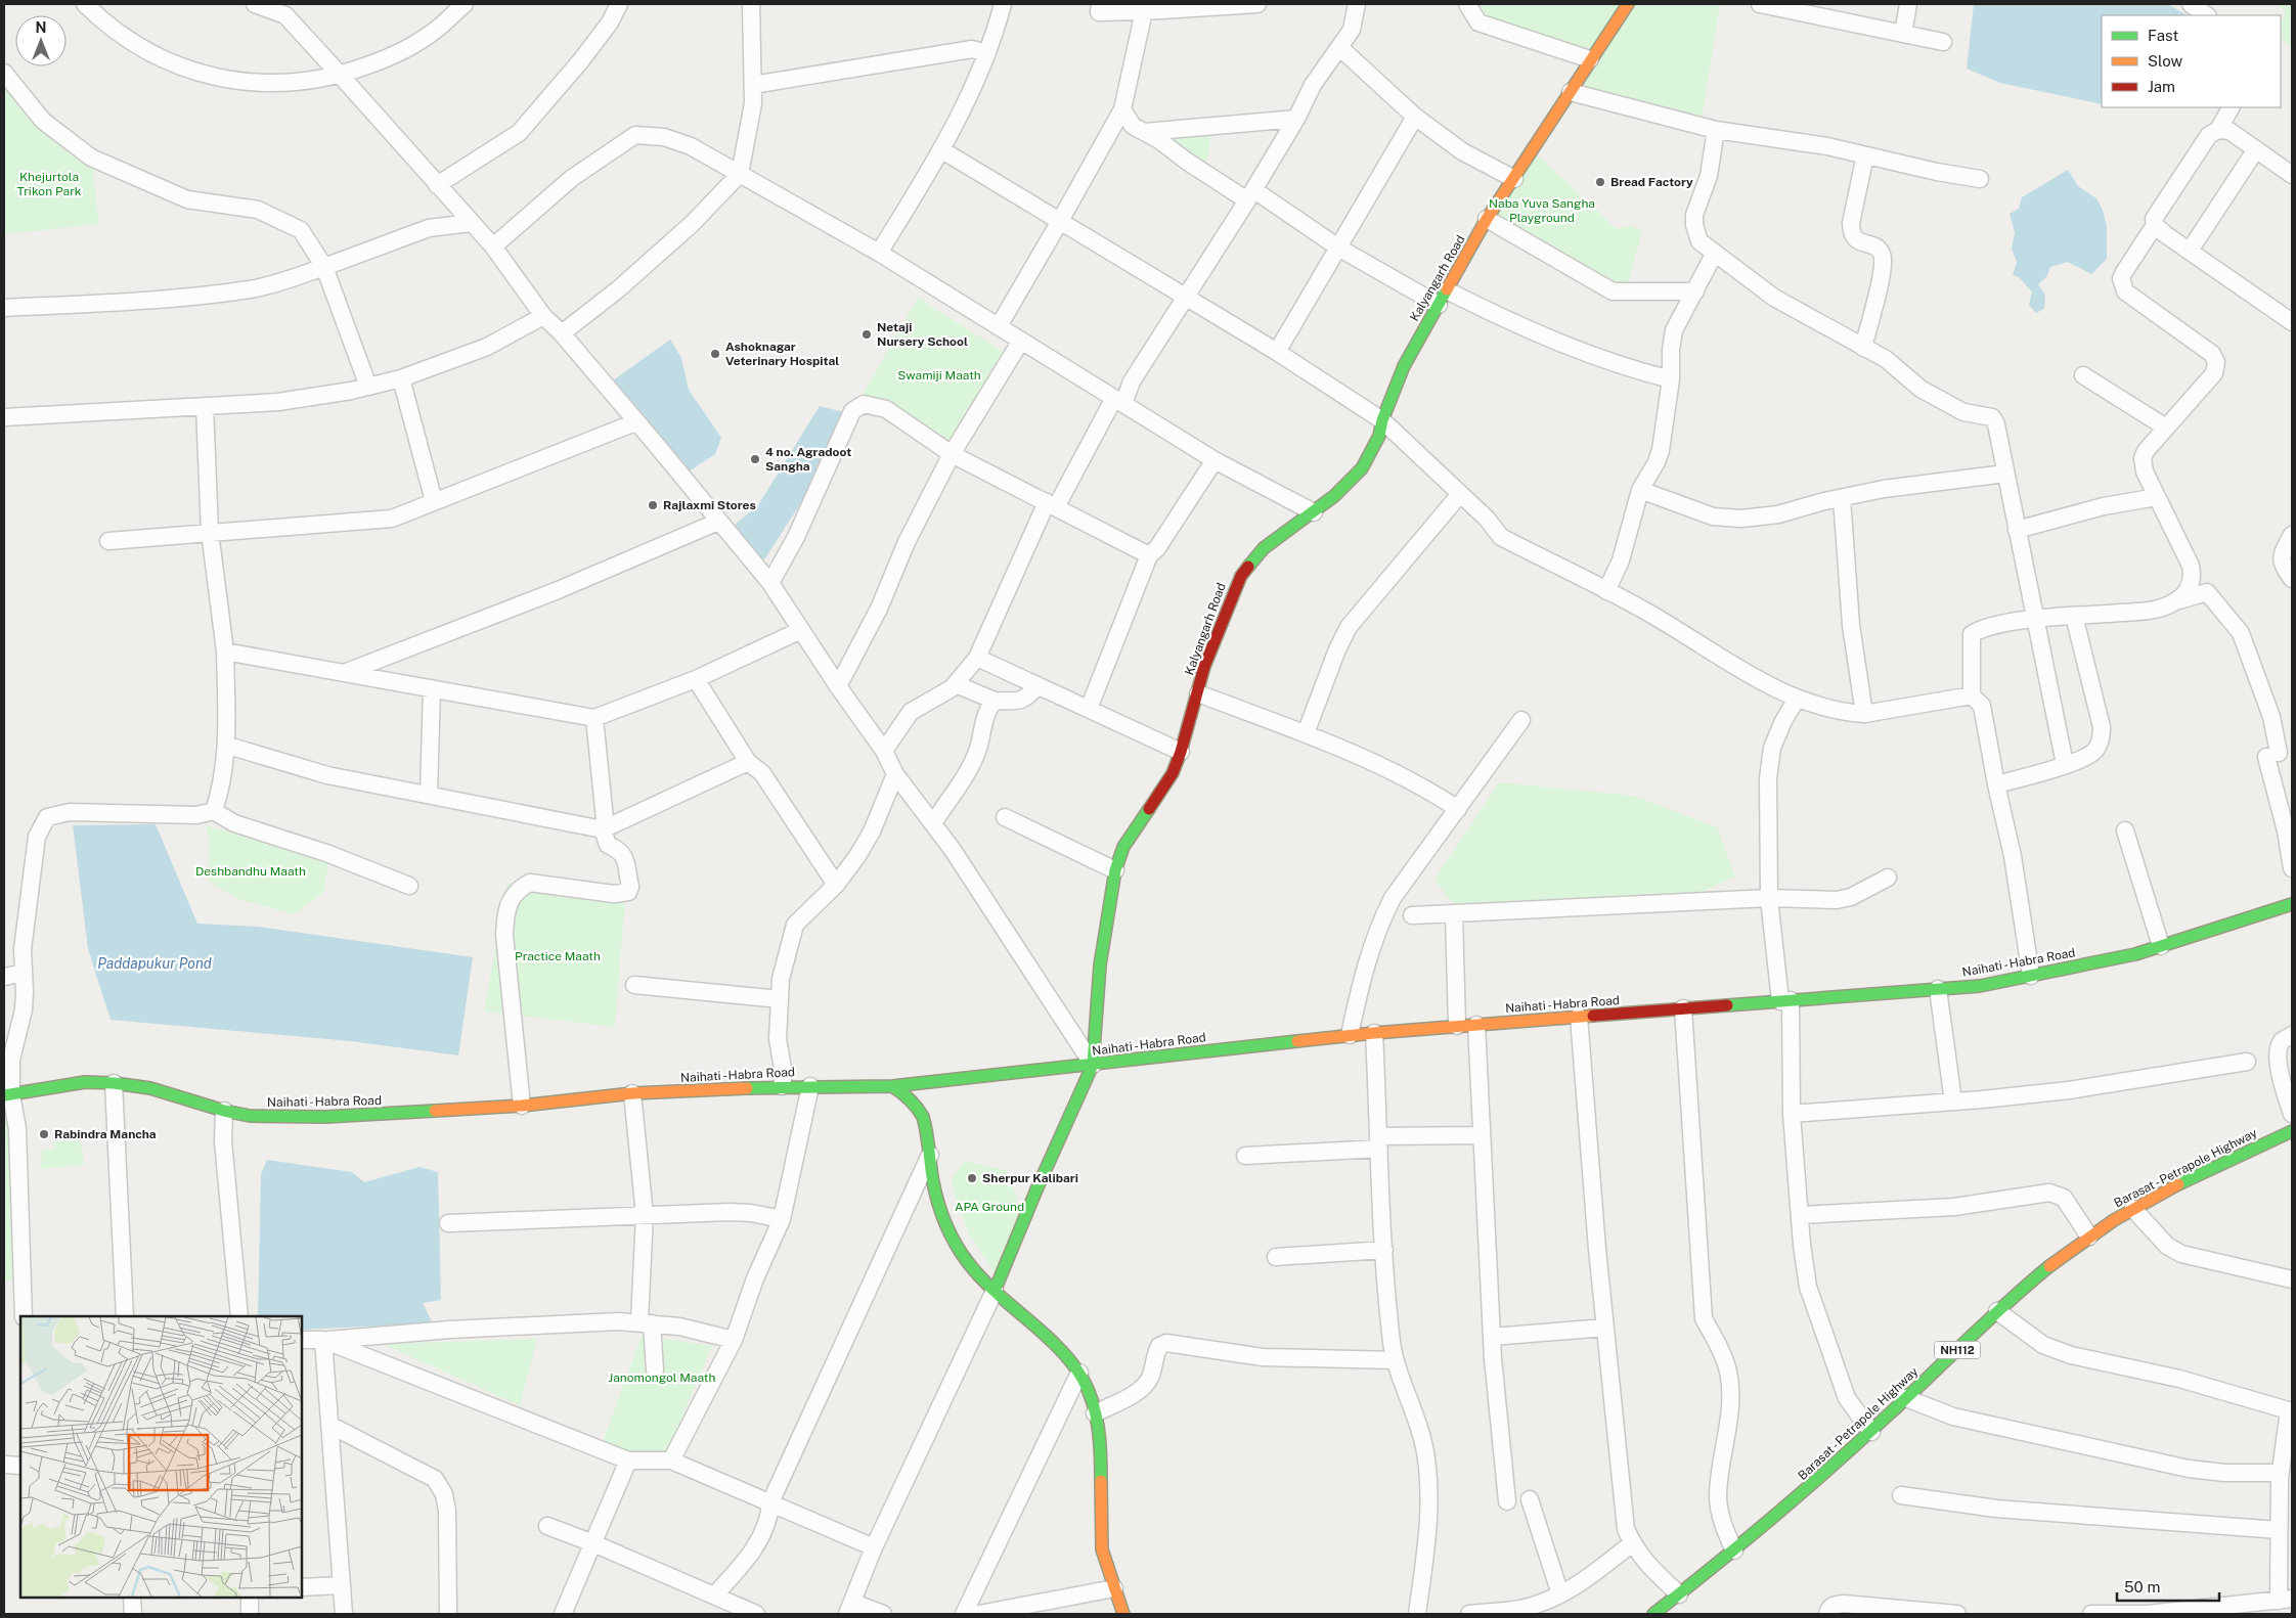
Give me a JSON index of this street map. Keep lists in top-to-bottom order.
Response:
{
  "streets": {
    "main road": [
      "Kalyangarh Road",
      "Naihati - Habra Road",
      "Barasat - Petrapole Highway",
      "NH112"
    ]
  },
  "crossings": [
    ["Kalyangarh Road", "Naihati - Habra Road"]
  ],
  "water": ["Paddapukur Pond"],
  "parks": [
    "Khejurtola Trikon Park",
    "Naba Yuva Sangha Playground",
    "Swamiji Maath",
    "Deshbandhu Maath",
    "Practice Maath",
    "APA Ground",
    "Janomongol Maath"
  ],
  "places": [
    "Bread Factory",
    "Netaji Nursery School",
    "Ashoknagar Veterinary Hospital",
    "4 no. Agradoot Sangha",
    "Rajlaxmi Stores",
    "Rabindra Mancha",
    "Sherpur Kalibari"
  ],
  "legend": ["Fast", "Slow", "Jam"],
  "scale_bar": "50 m",
  "north": "top"
}
